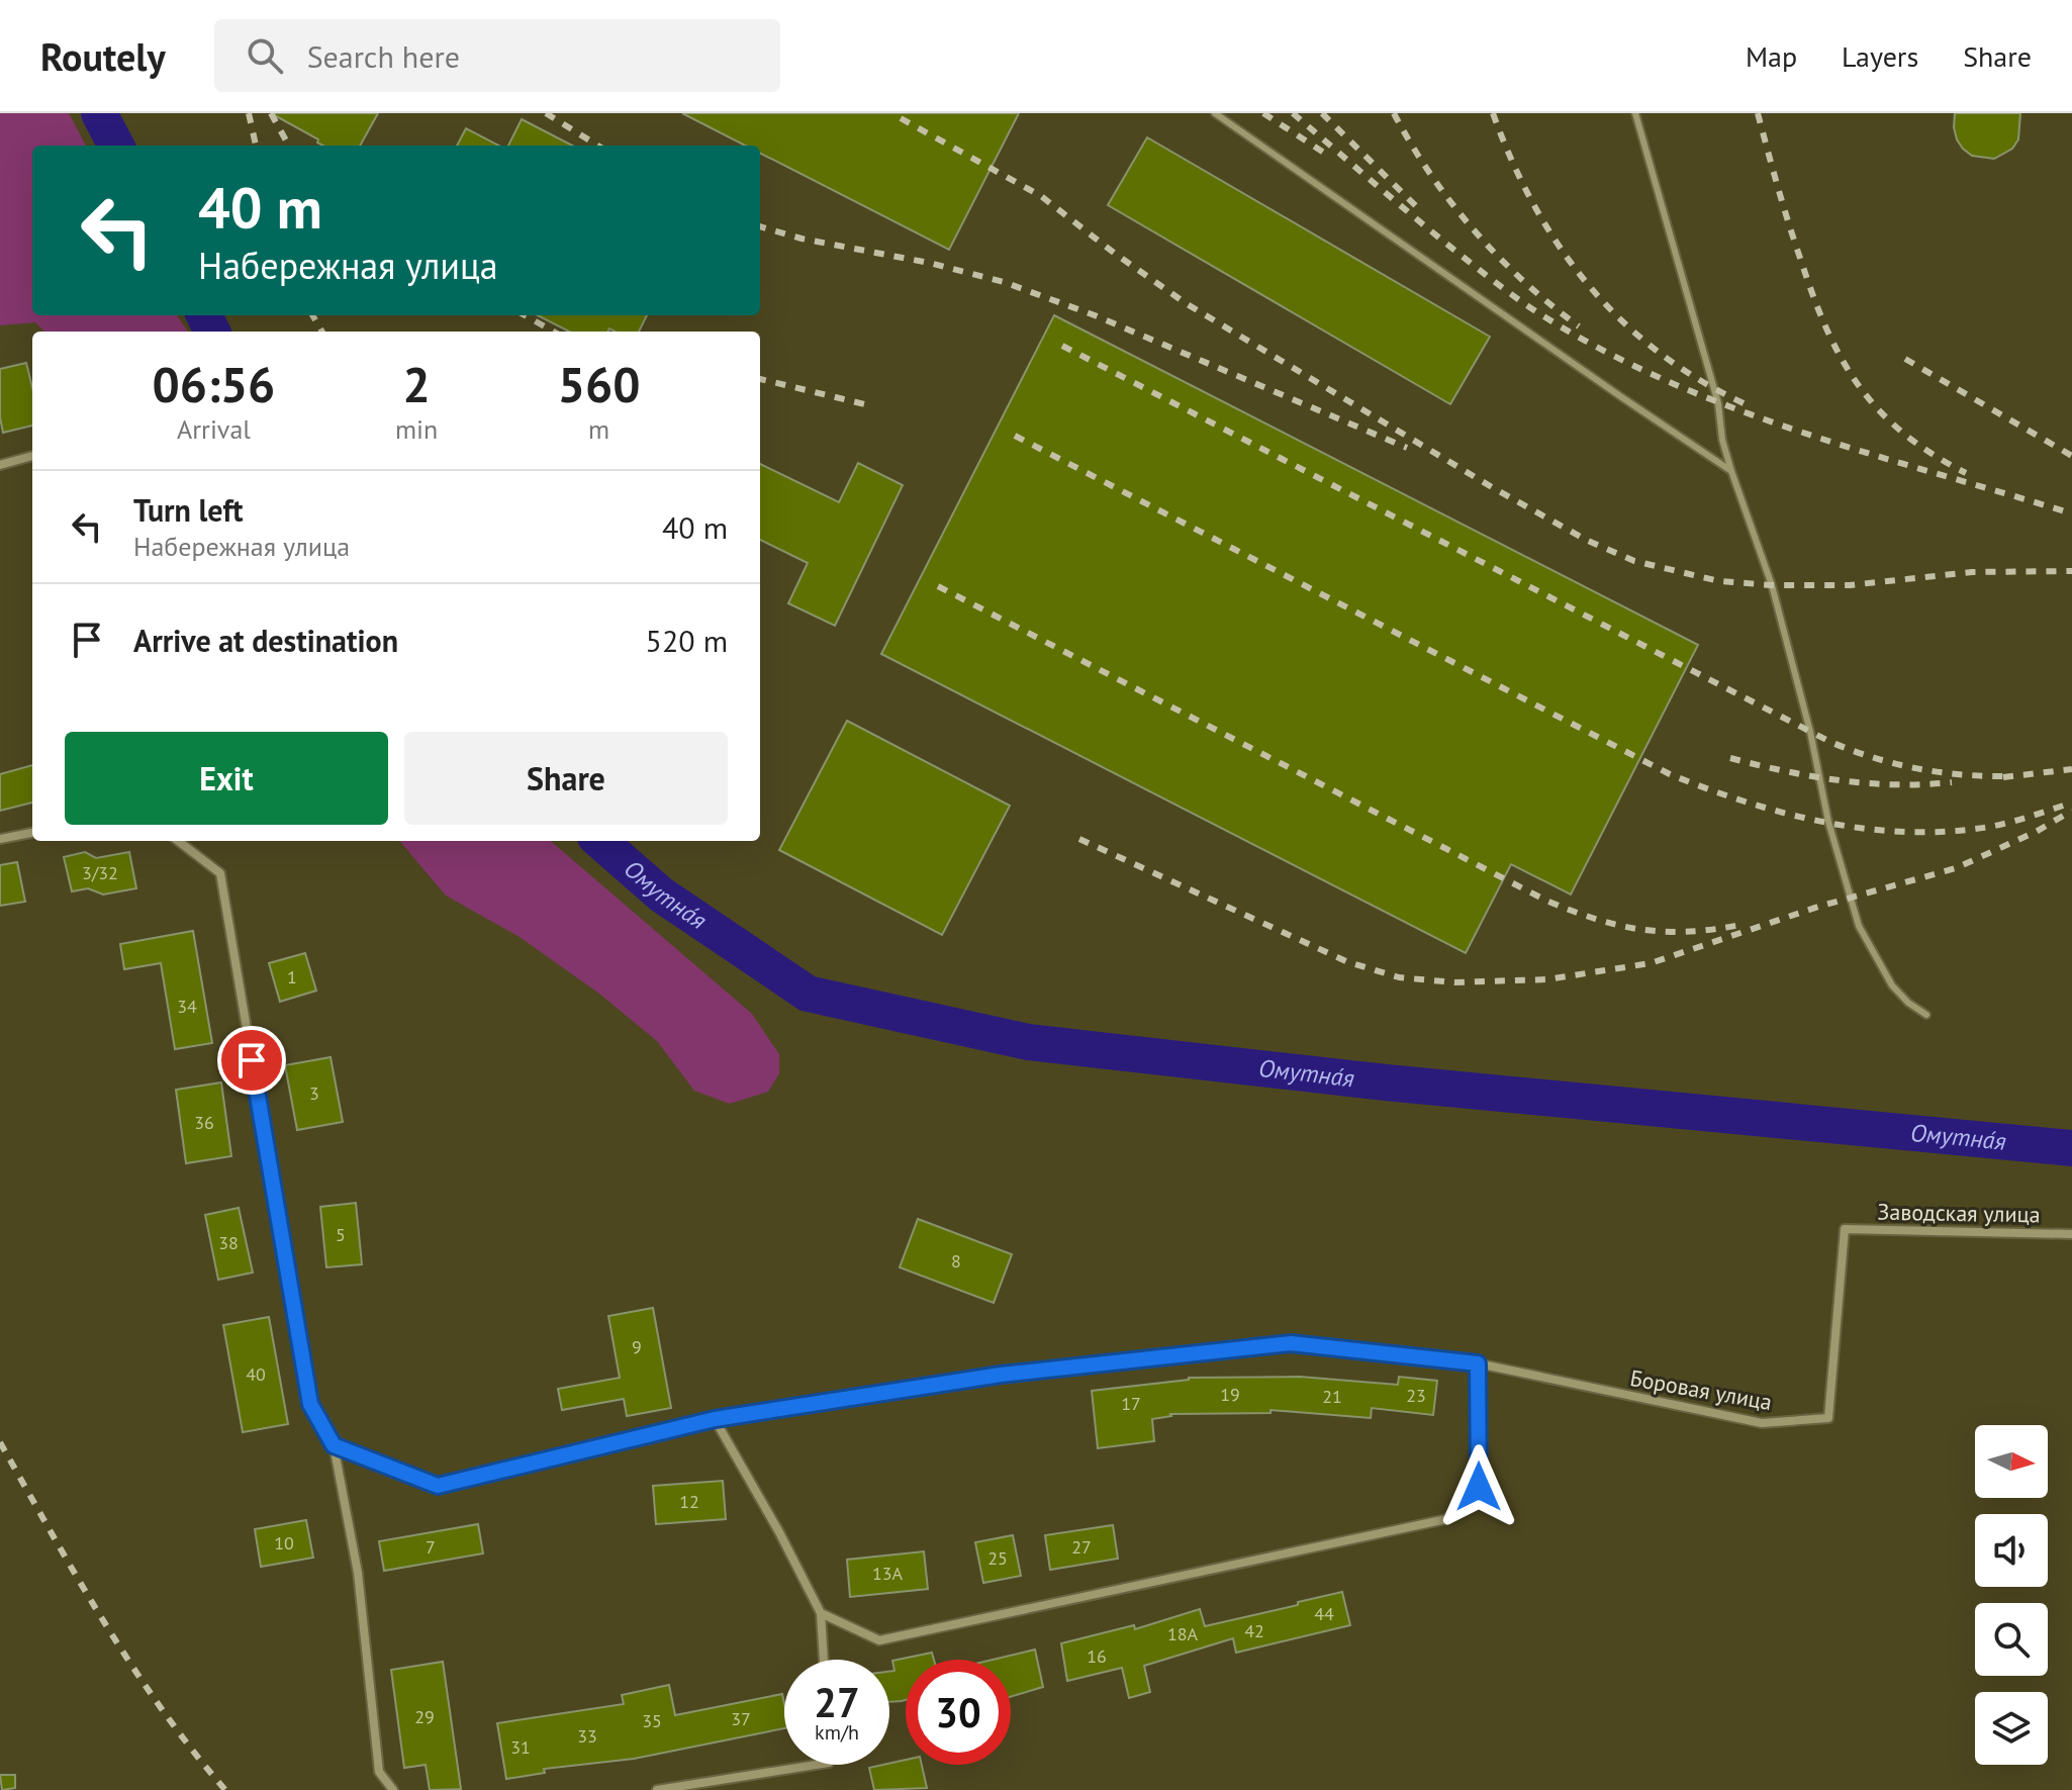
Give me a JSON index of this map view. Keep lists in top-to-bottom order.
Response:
{
  "streets": {
    "street": ["Заводская улица", "Боровая улица"]
  },
  "crossings": [
    ["Заводская улица", "Боровая улица"]
  ],
  "water": ["Омутна́я"],
  "house_numbers": [
    "3/32",
    "1",
    "34",
    "3",
    "36",
    "5",
    "38",
    "8",
    "9",
    "40",
    "19",
    "23",
    "21",
    "17",
    "12",
    "10",
    "7",
    "27",
    "25",
    "13А",
    "44",
    "42",
    "18А",
    "16",
    "29",
    "37",
    "35",
    "33",
    "31"
  ],
  "north": "right",
  "page": {
    "header": "Routely",
    "search": "Search here",
    "nav": ["Map", "Layers", "Share"],
    "turn": ["40 m", "Набережная улица"],
    "eta": [
      "06:56",
      "Arrival",
      "2",
      "min",
      "560",
      "m"
    ],
    "list": [
      {
        "name": "Turn left",
        "note": "Набережная улица",
        "value": "40 m"
      },
      {
        "name": "Arrive at destination",
        "value": "520 m"
      }
    ],
    "buttons": ["Exit", "Share"],
    "speed": "27 km/h",
    "limit": "30"
  }
}
